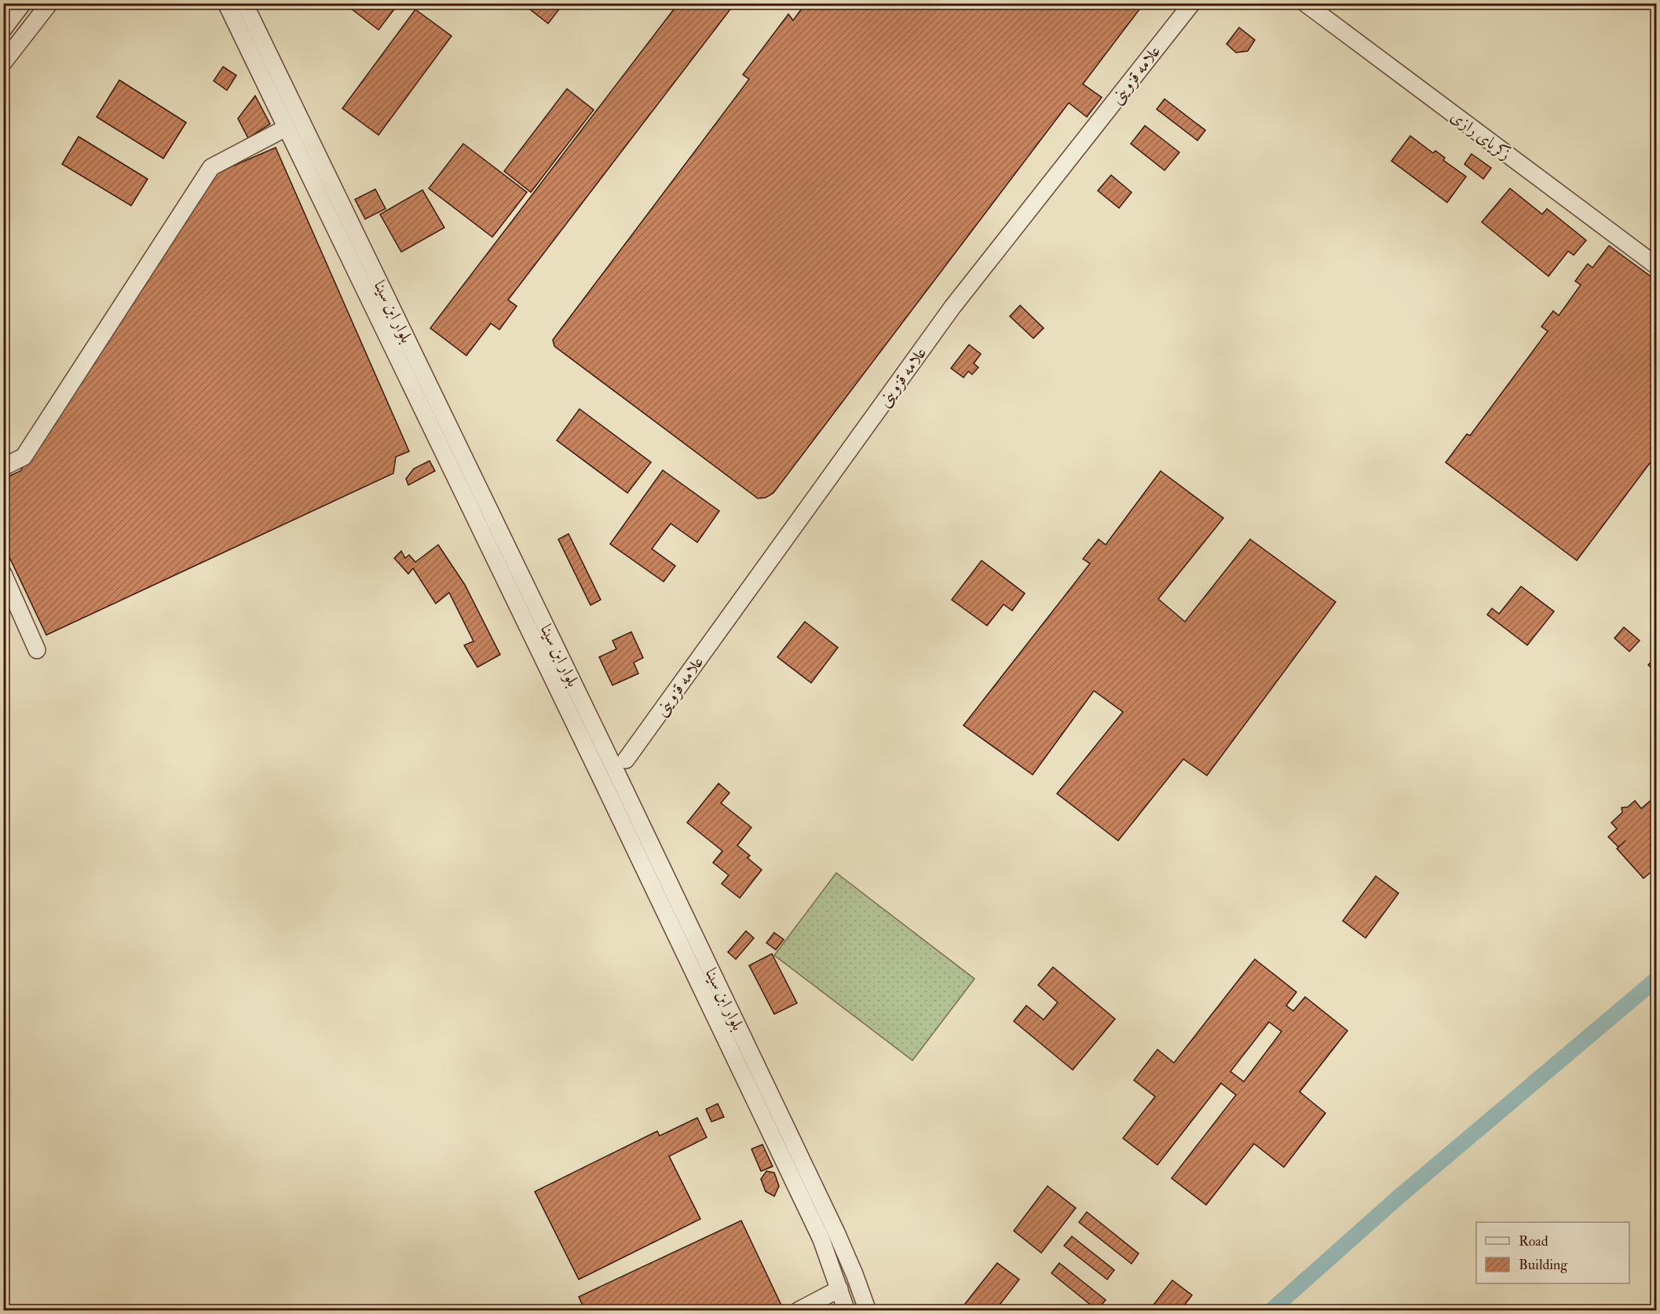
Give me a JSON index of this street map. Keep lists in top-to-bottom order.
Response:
{
  "streets": {
    "street": ["علامه قزوینی", "زکریای رازی", "بلوار ابن سینا"]
  },
  "legend": ["Road", "Building"]
}
